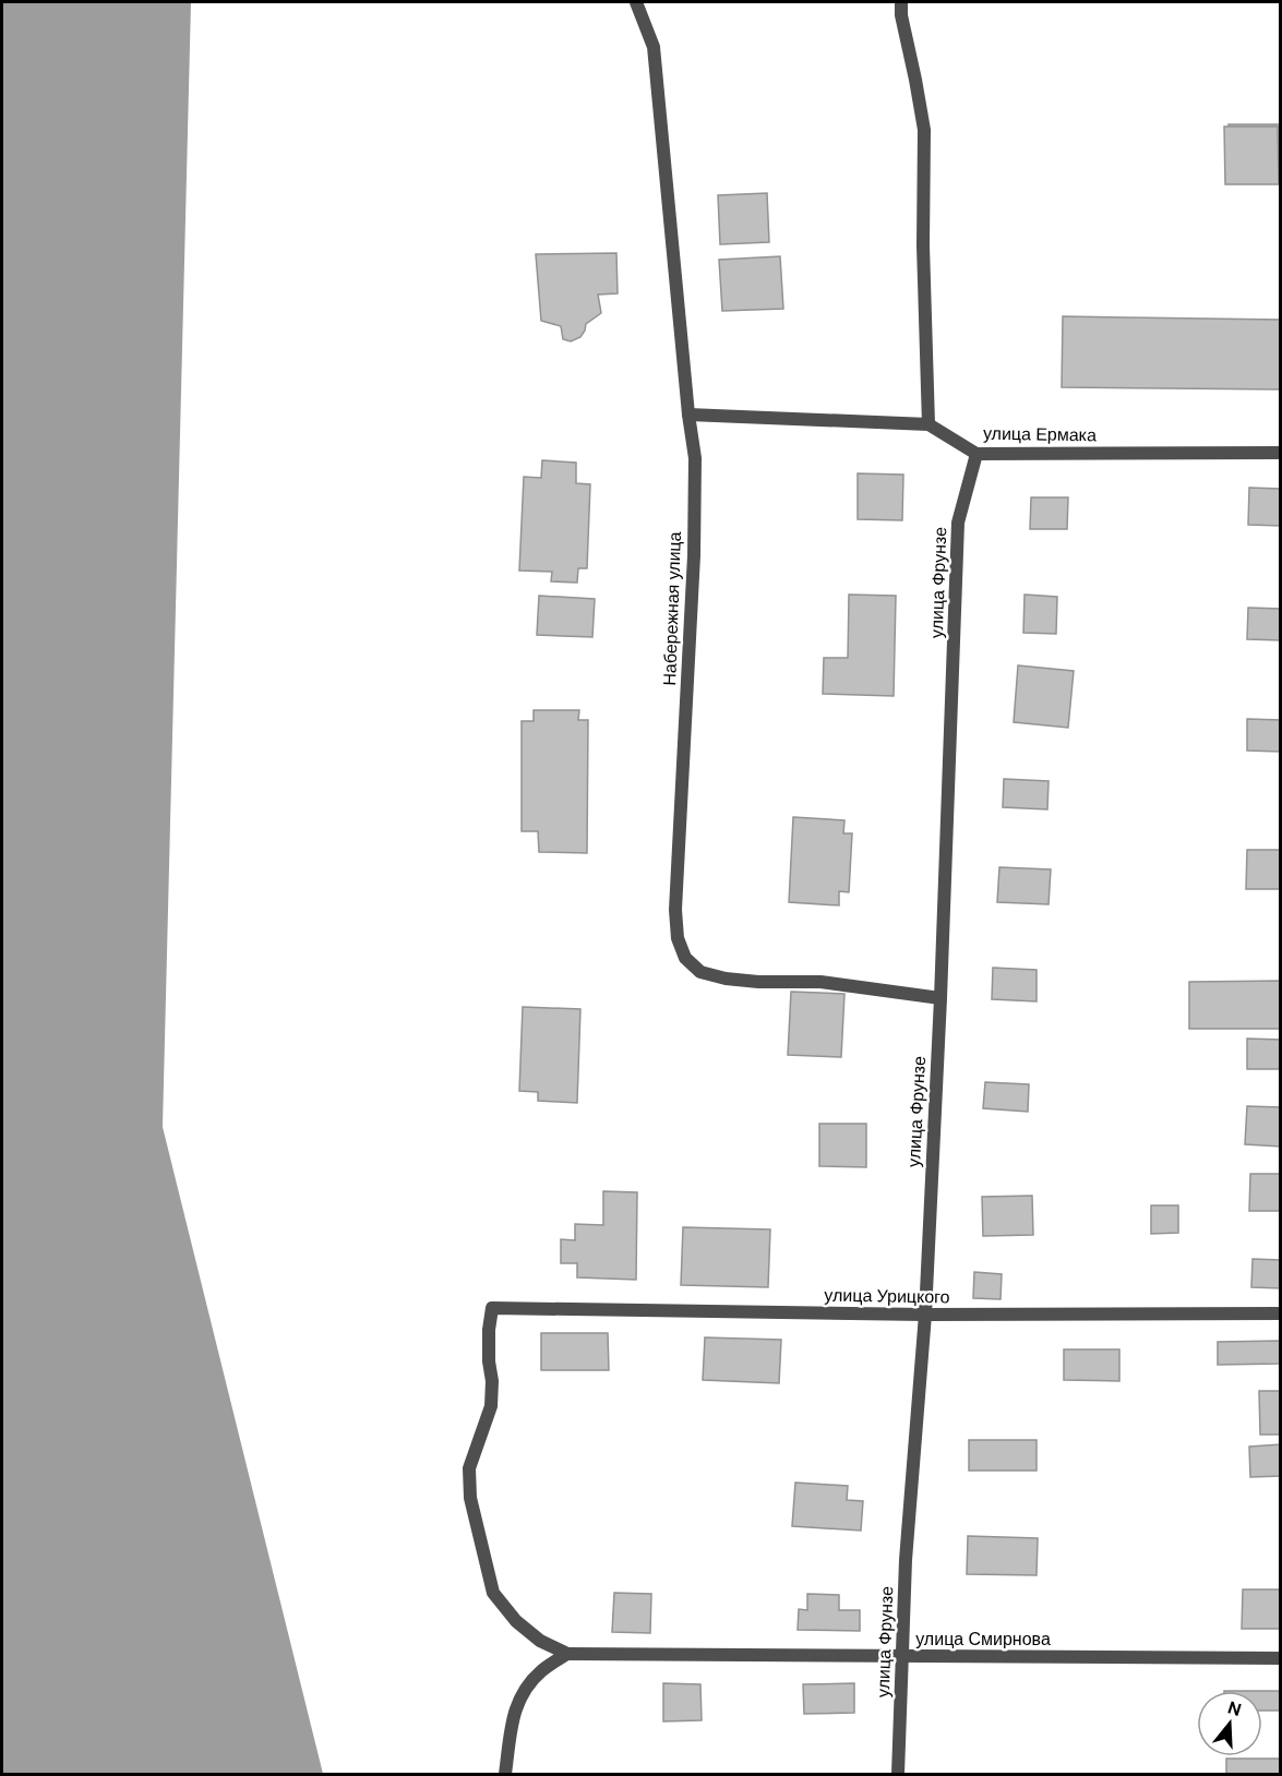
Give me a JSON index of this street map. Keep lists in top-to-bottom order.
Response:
{
  "streets": {
    "street": [
      "улица Ермака",
      "улица Фрунзе",
      "Набережная улица",
      "улица Урицкого",
      "улица Смирнова"
    ]
  },
  "crossings": [
    ["улица Ермака", "улица Фрунзе"],
    ["улица Ермака", "Набережная улица"],
    ["улица Фрунзе", "Набережная улица"],
    ["улица Фрунзе", "улица Урицкого"],
    ["улица Фрунзе", "улица Смирнова"],
    ["улица Урицкого", "улица Смирнова"]
  ],
  "north": "top"
}
